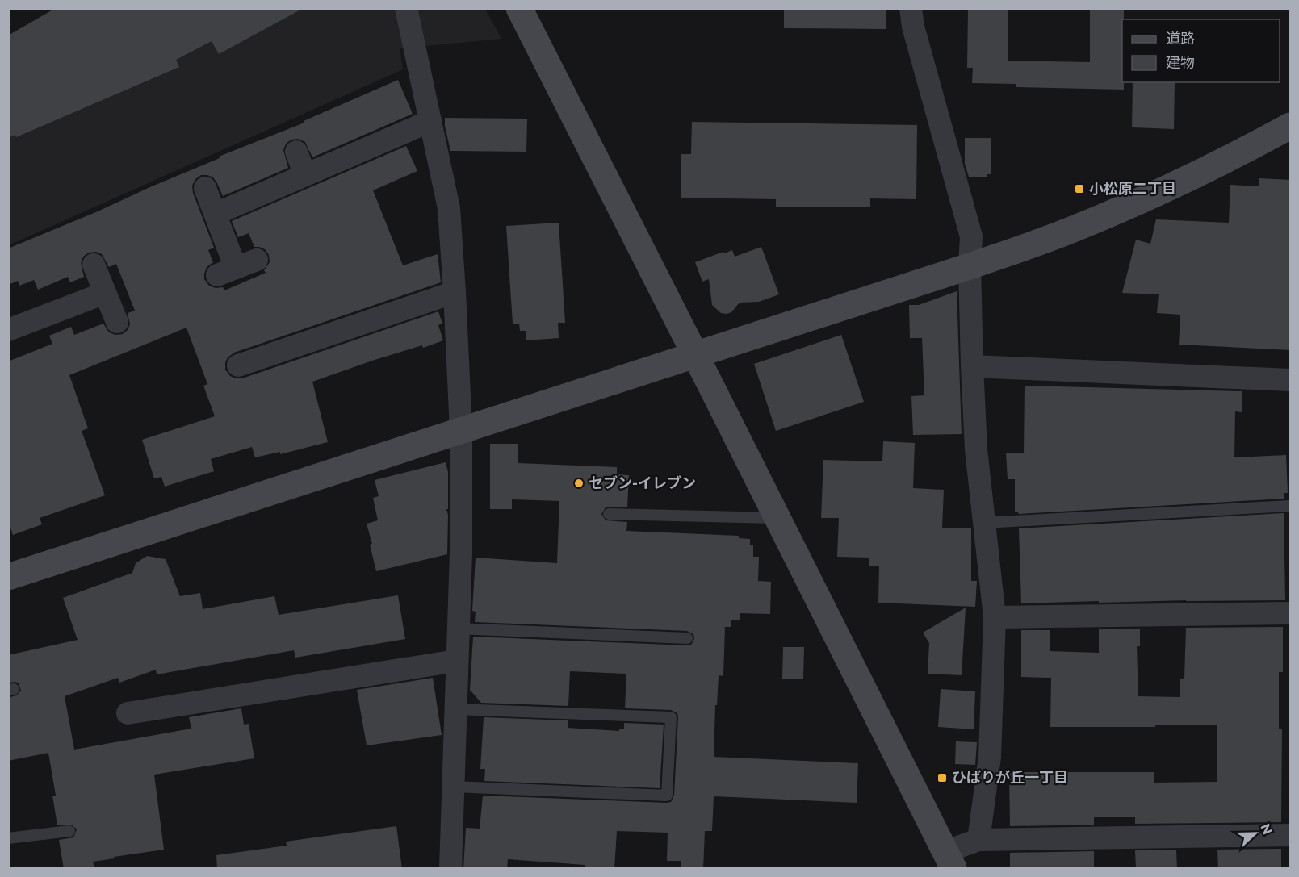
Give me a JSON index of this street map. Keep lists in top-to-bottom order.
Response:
{
  "places": {
    "transit": ["小松原二丁目", "ひばりが丘一丁目"],
    "other": ["セブン-イレブン"]
  },
  "legend": ["道路", "建物"],
  "north": "right"
}
